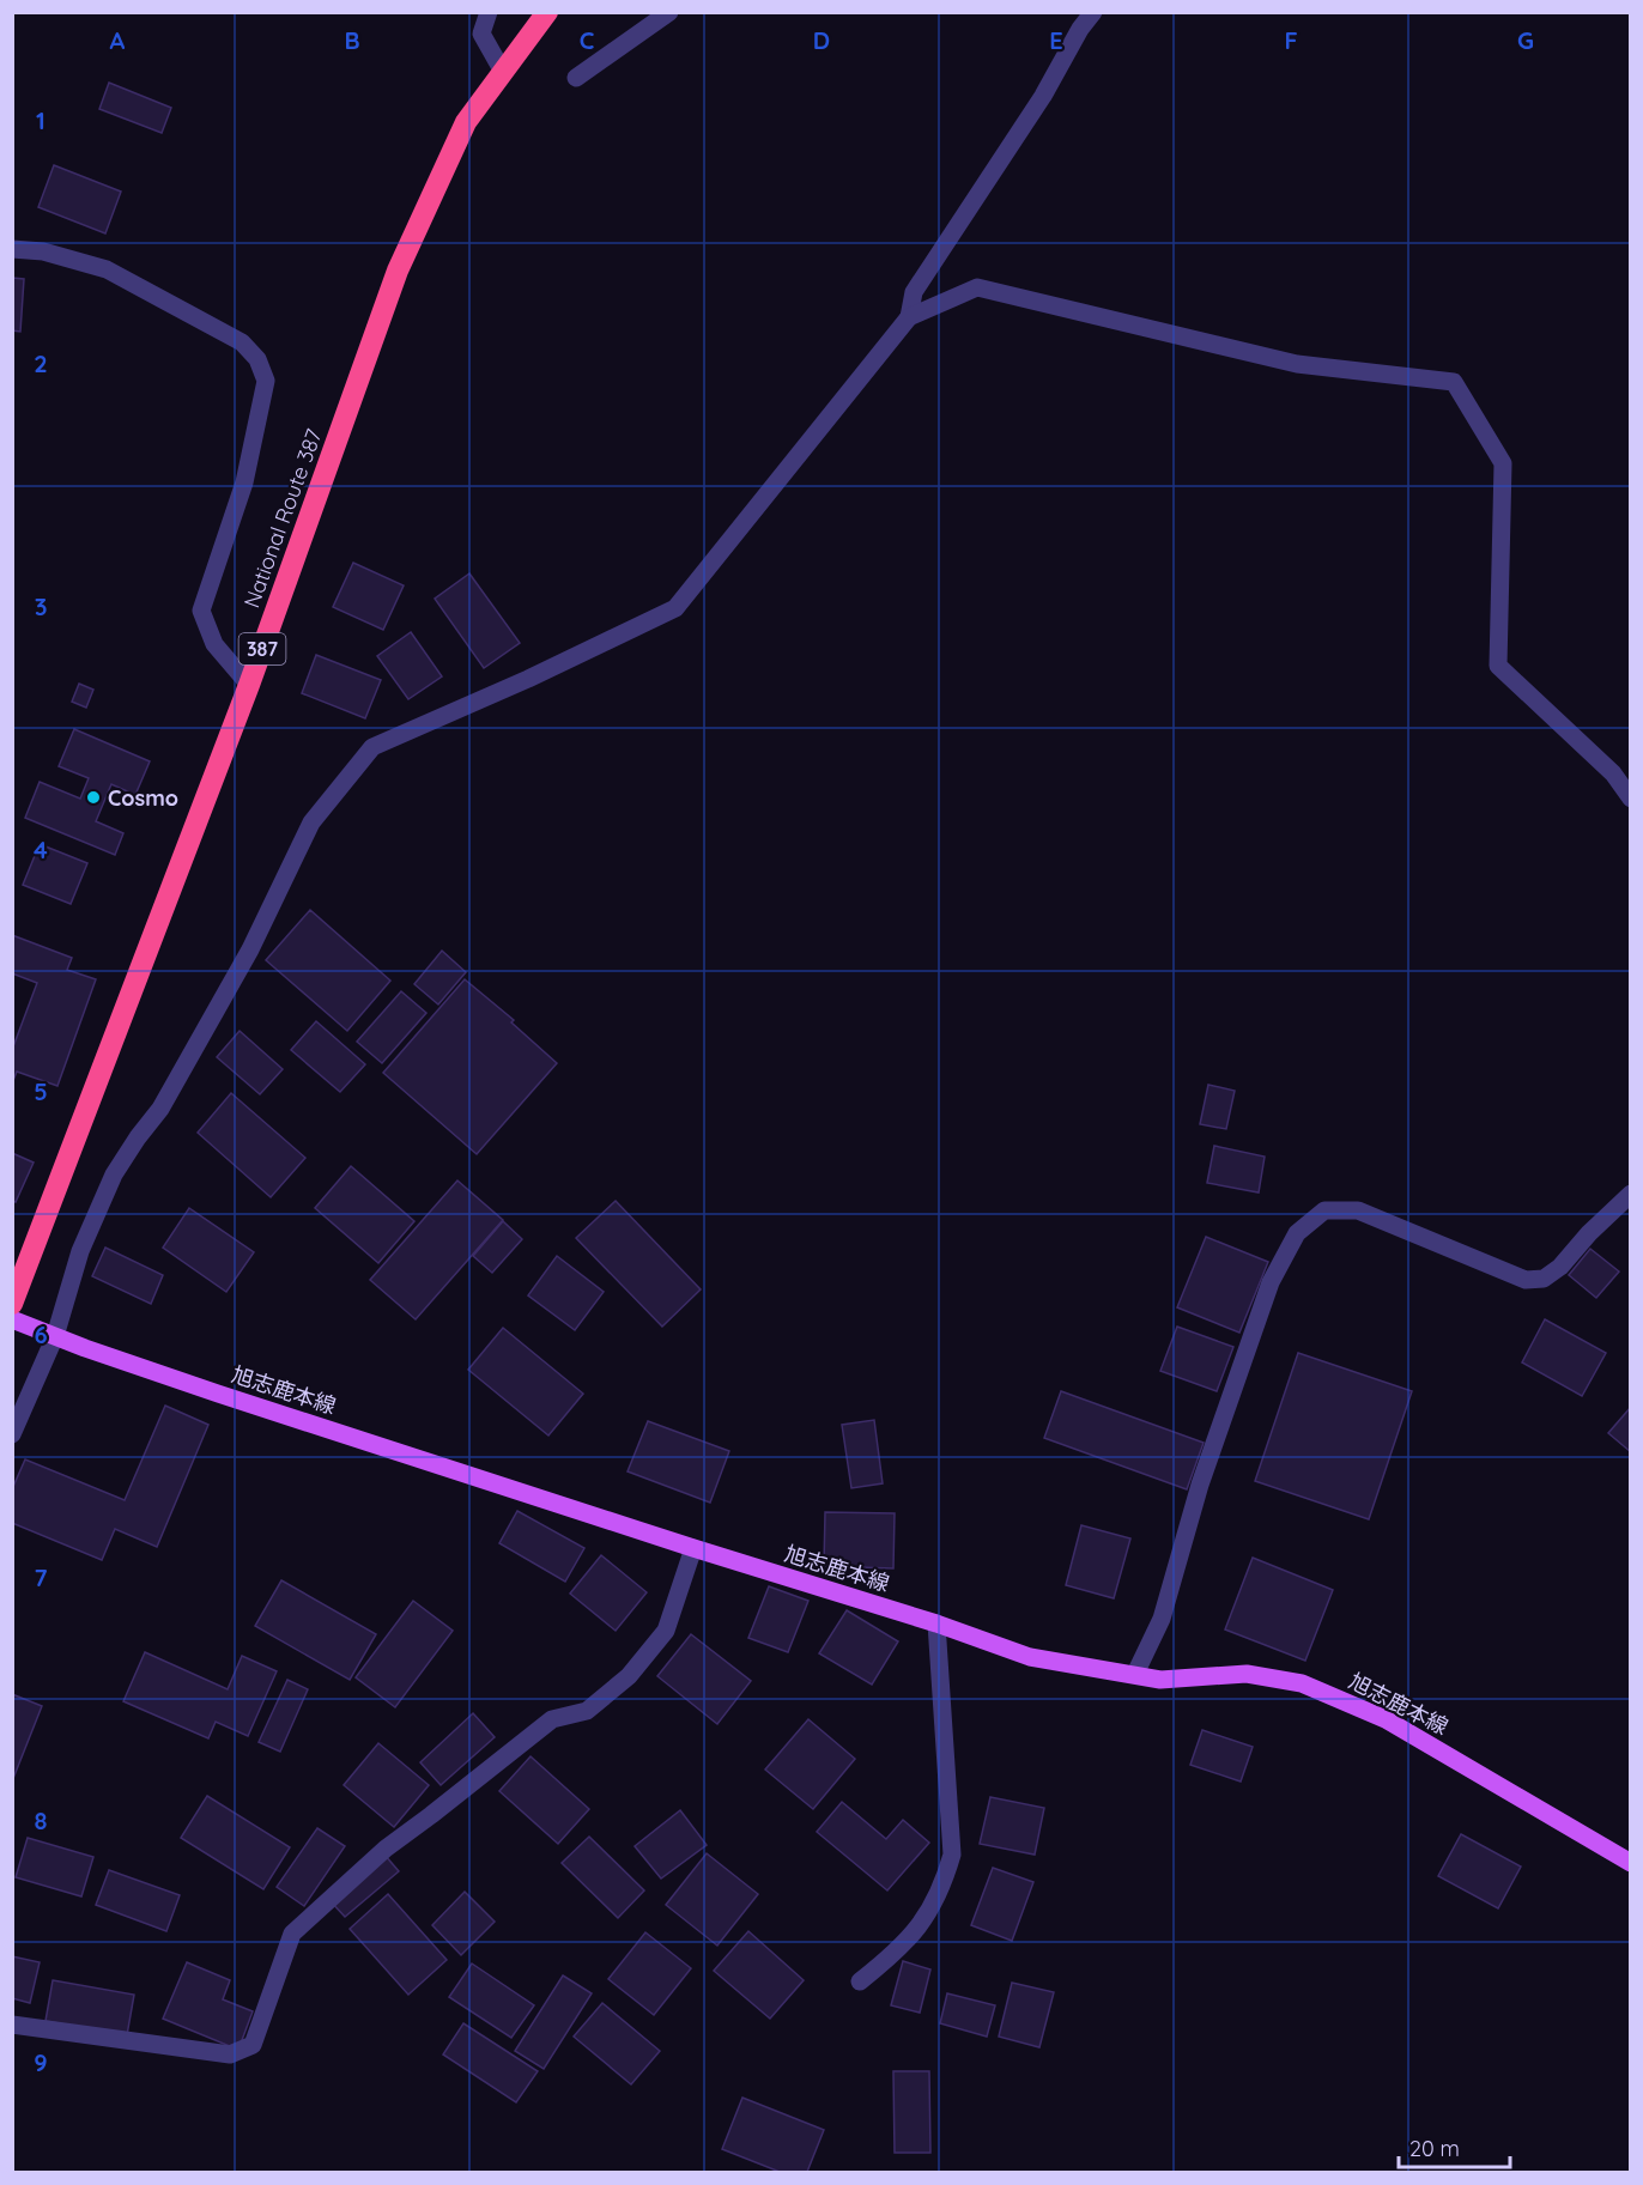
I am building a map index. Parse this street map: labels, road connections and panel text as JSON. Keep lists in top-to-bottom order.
{
  "streets": {
    "highway": ["National Route 387", "387"],
    "main road": ["旭志鹿本線"]
  },
  "places": ["Cosmo"],
  "scale_bar": "20 m",
  "grid": {
    "columns": [
      "A",
      "B",
      "C",
      "D",
      "E",
      "F",
      "G"
    ],
    "rows": [
      "1",
      "2",
      "3",
      "4",
      "5",
      "6",
      "7",
      "8",
      "9"
    ]
  }
}
